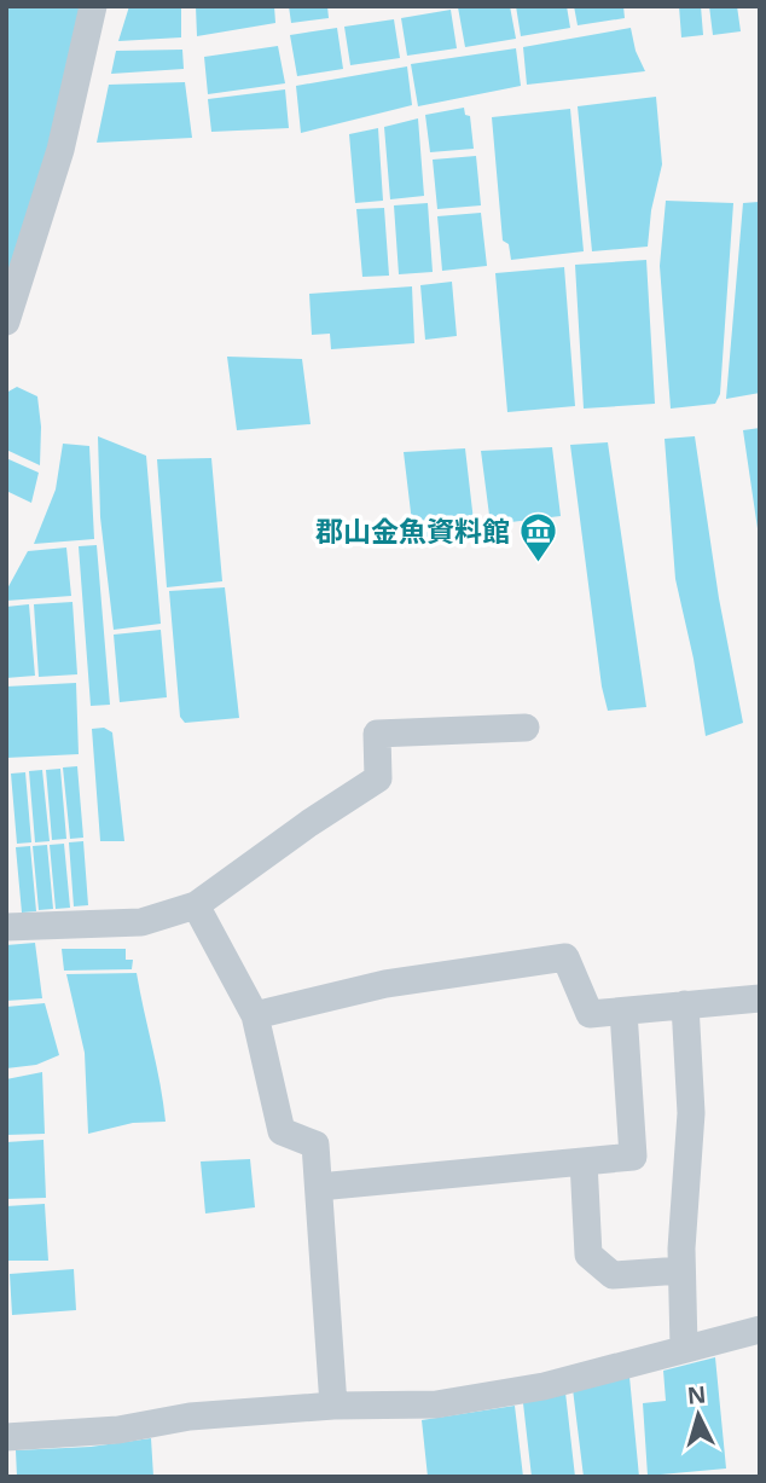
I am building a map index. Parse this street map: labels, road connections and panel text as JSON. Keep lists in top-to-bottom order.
{
  "places": {
    "museum": ["郡山金魚資料館"]
  },
  "north": "top"
}
